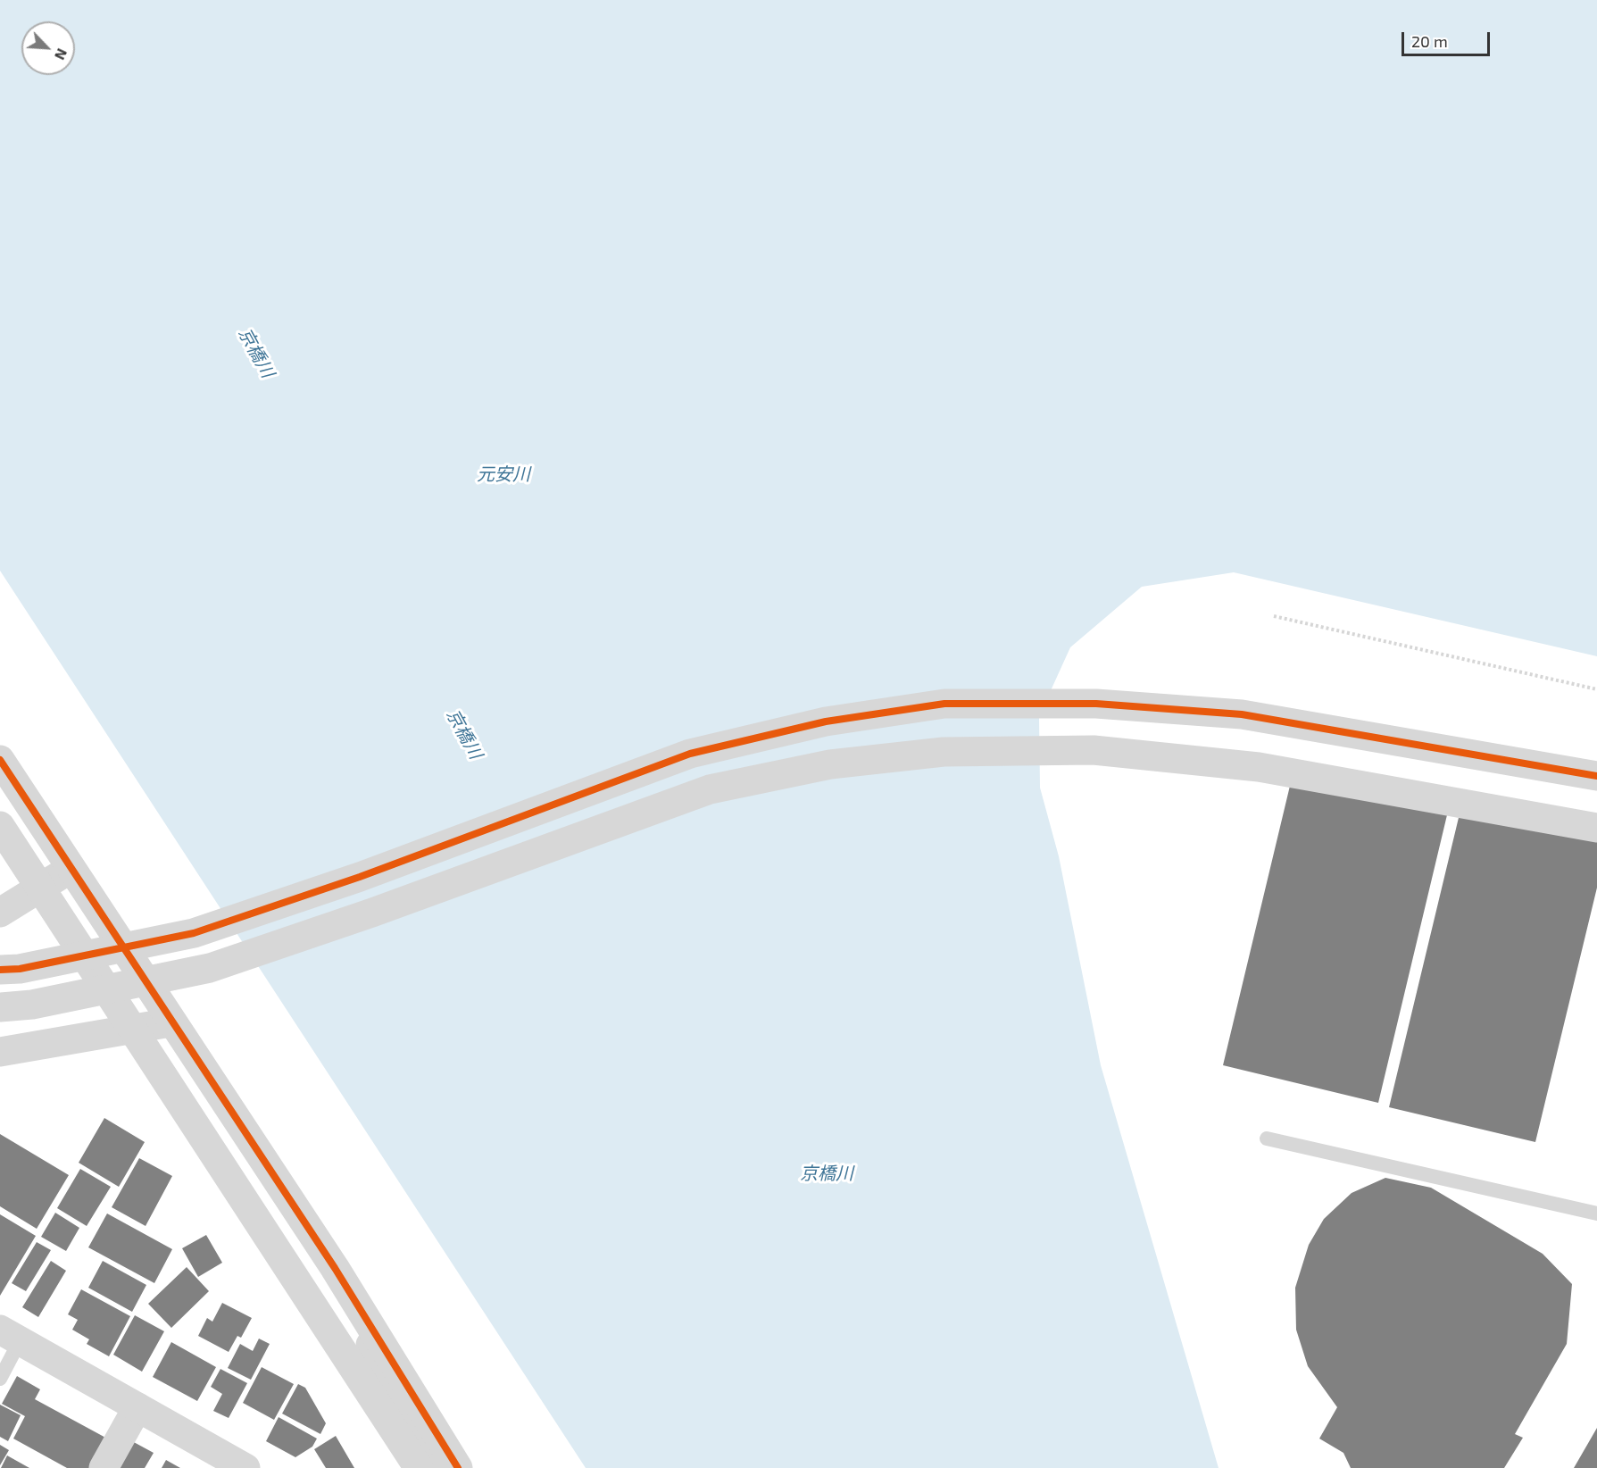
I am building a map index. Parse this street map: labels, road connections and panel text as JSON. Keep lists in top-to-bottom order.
{
  "water": ["京橋川", "元安川"],
  "scale_bar": "20 m",
  "north": "bottom right"
}
